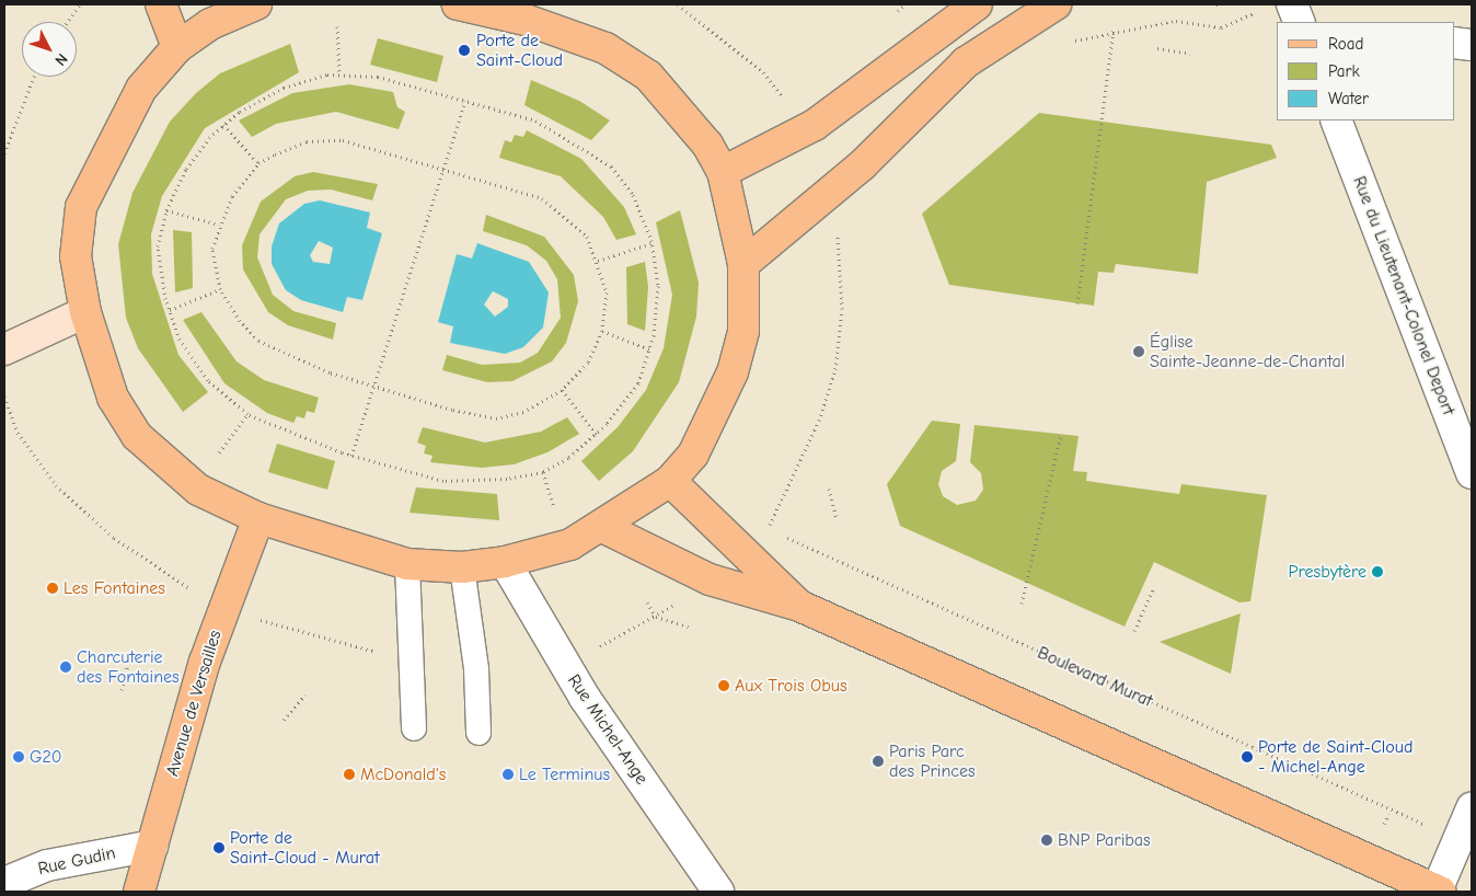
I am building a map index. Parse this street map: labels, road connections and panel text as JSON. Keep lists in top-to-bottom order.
{
  "streets": {
    "main road": ["Avenue de Versailles"],
    "street": ["Rue du Lieutenant-Colonel Deport", "Rue Michel-Ange", "Rue Gudin"],
    "path": ["Boulevard Murat"]
  },
  "crossings": [
    ["Avenue de Versailles", "Rue Gudin"]
  ],
  "places": [
    "Porte de Saint-Cloud",
    "Église Sainte-Jeanne-de-Chantal",
    "Presbytère",
    "Les Fontaines",
    "Charcuterie des Fontaines",
    "Aux Trois Obus",
    "G20",
    "Porte de Saint-Cloud - Michel-Ange",
    "Paris Parc des Princes",
    "McDonald's",
    "Le Terminus",
    "BNP Paribas",
    "Porte de Saint-Cloud - Murat"
  ],
  "legend": ["Road", "Park", "Water"],
  "north": "bottom right"
}
